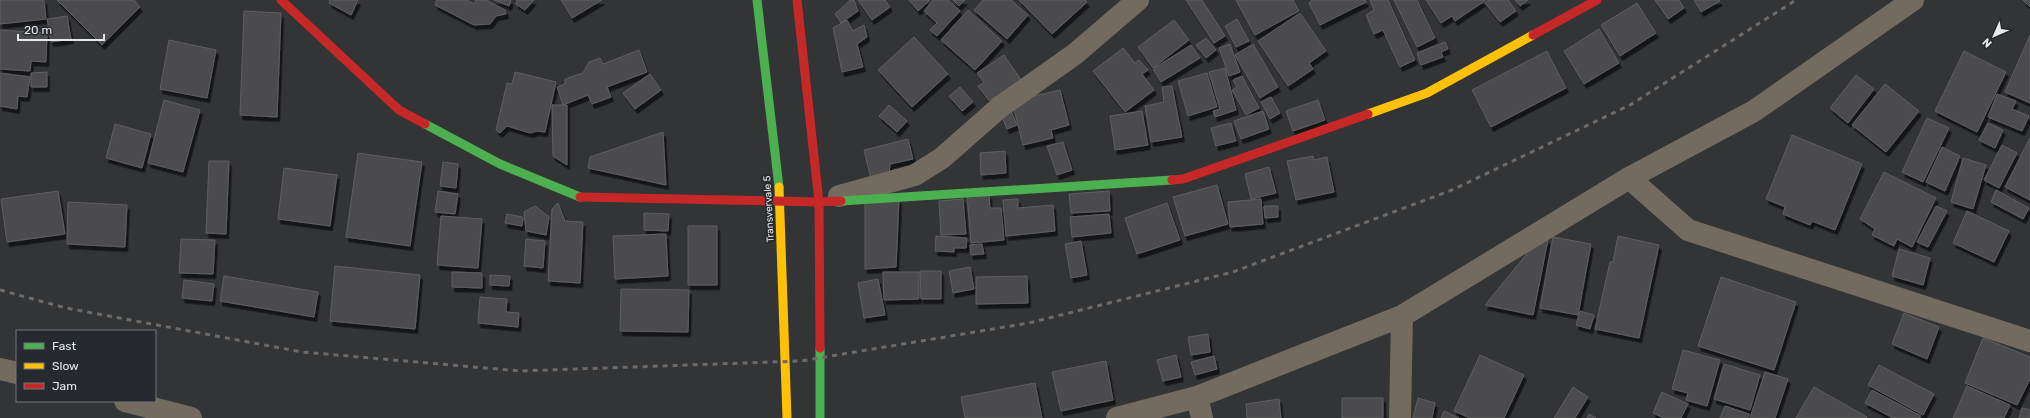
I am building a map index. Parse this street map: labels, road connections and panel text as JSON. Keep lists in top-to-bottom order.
{
  "streets": {
    "street": ["Transvervale 5"]
  },
  "legend": ["Fast", "Slow", "Jam"],
  "scale_bar": "20 m",
  "north": "bottom left"
}
